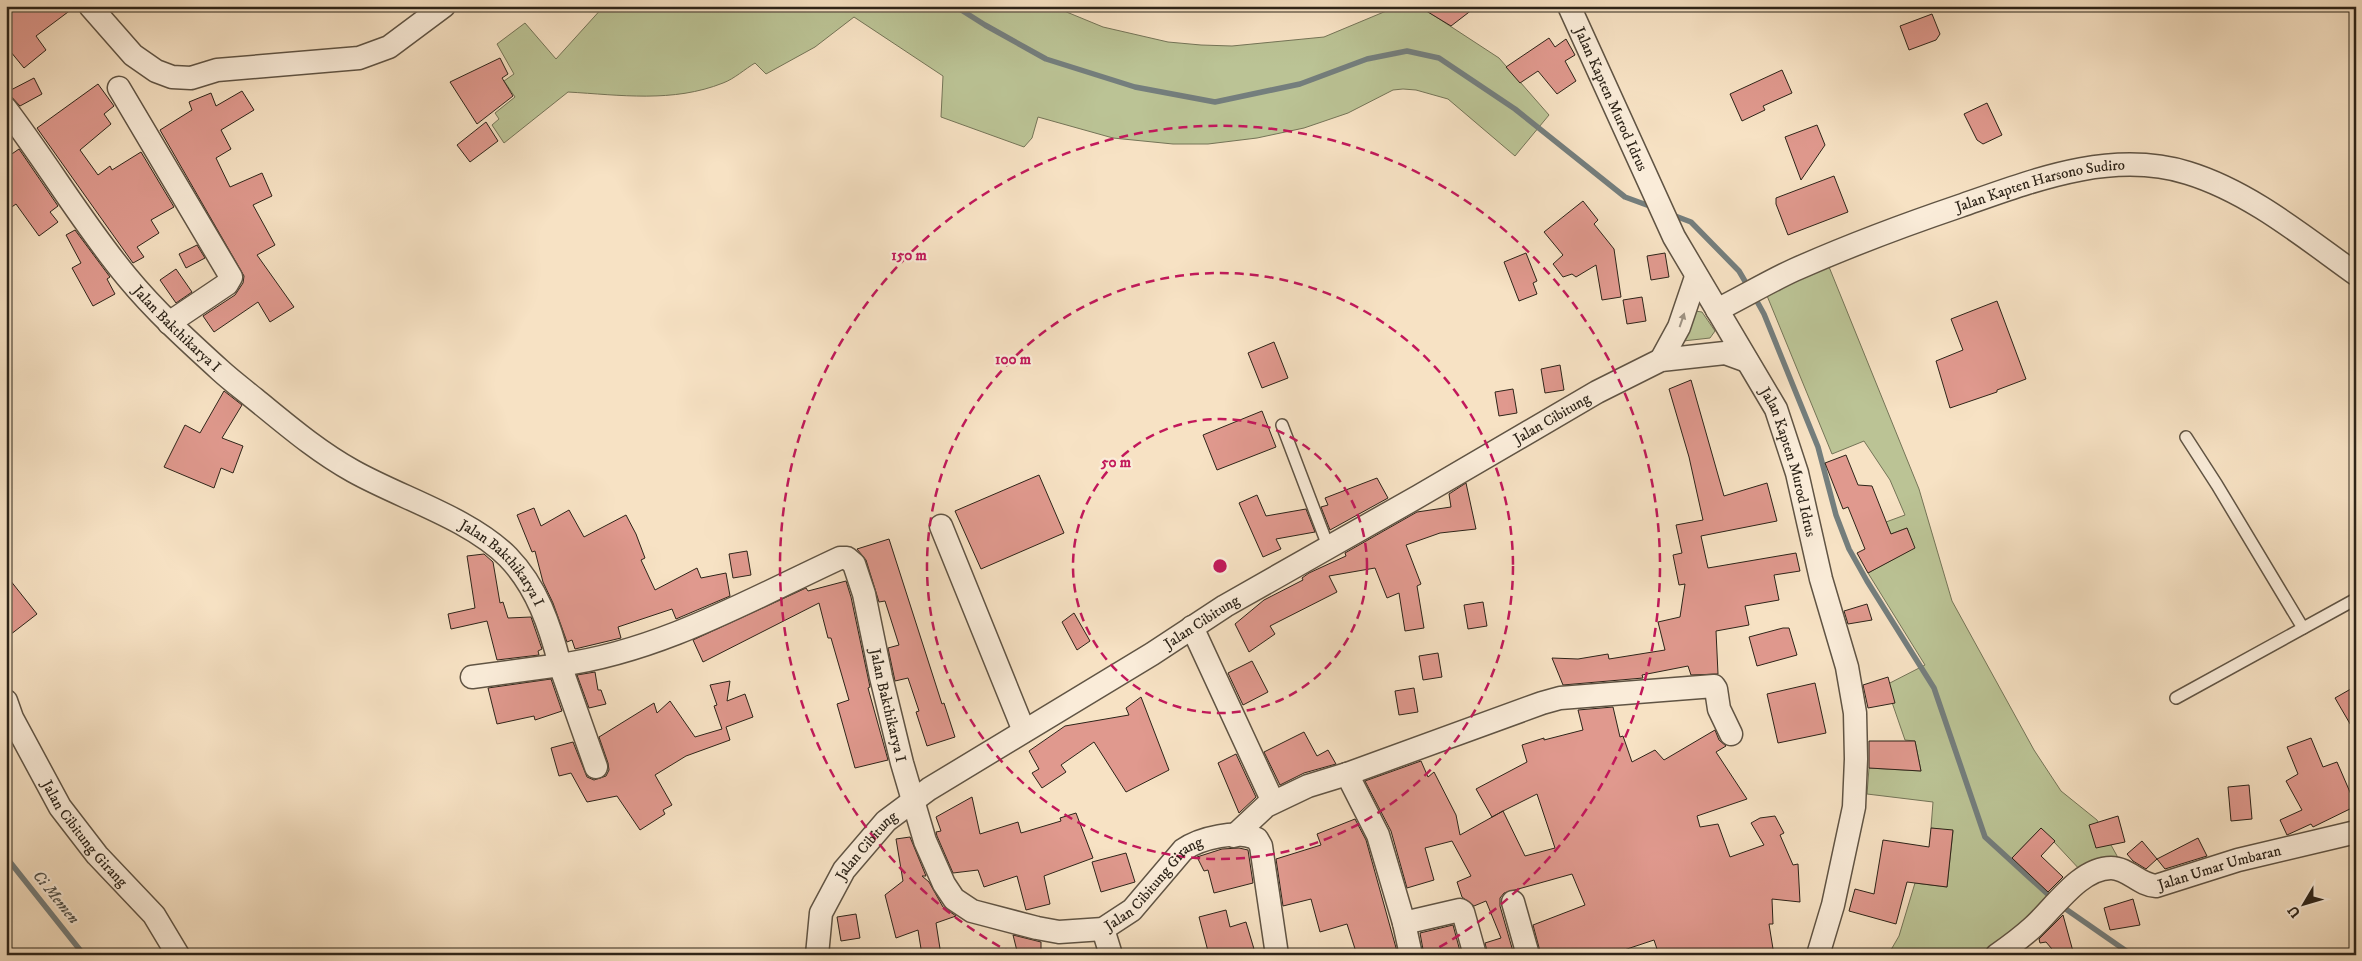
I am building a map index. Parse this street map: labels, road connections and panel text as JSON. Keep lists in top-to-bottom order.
{
  "streets": {
    "street": [
      "Jalan Kapten Murod Idrus",
      "Jalan Kapten Harsono Sudiro",
      "Jalan Bakthikarya I",
      "Jalan Cibitung",
      "Jalan Cibitung Girang",
      "Jalan Umar Umbaran"
    ]
  },
  "crossings": [
    ["Jalan Kapten Murod Idrus", "Jalan Kapten Harsono Sudiro"],
    ["Jalan Bakthikarya I", "Jalan Cibitung"],
    ["Jalan Bakthikarya I", "Jalan Cibitung Girang"],
    ["Jalan Cibitung", "Jalan Cibitung Girang"]
  ],
  "water": ["Ci Memen"],
  "north": "bottom left",
  "rings": ["150 m", "100 m", "50 m"]
}
